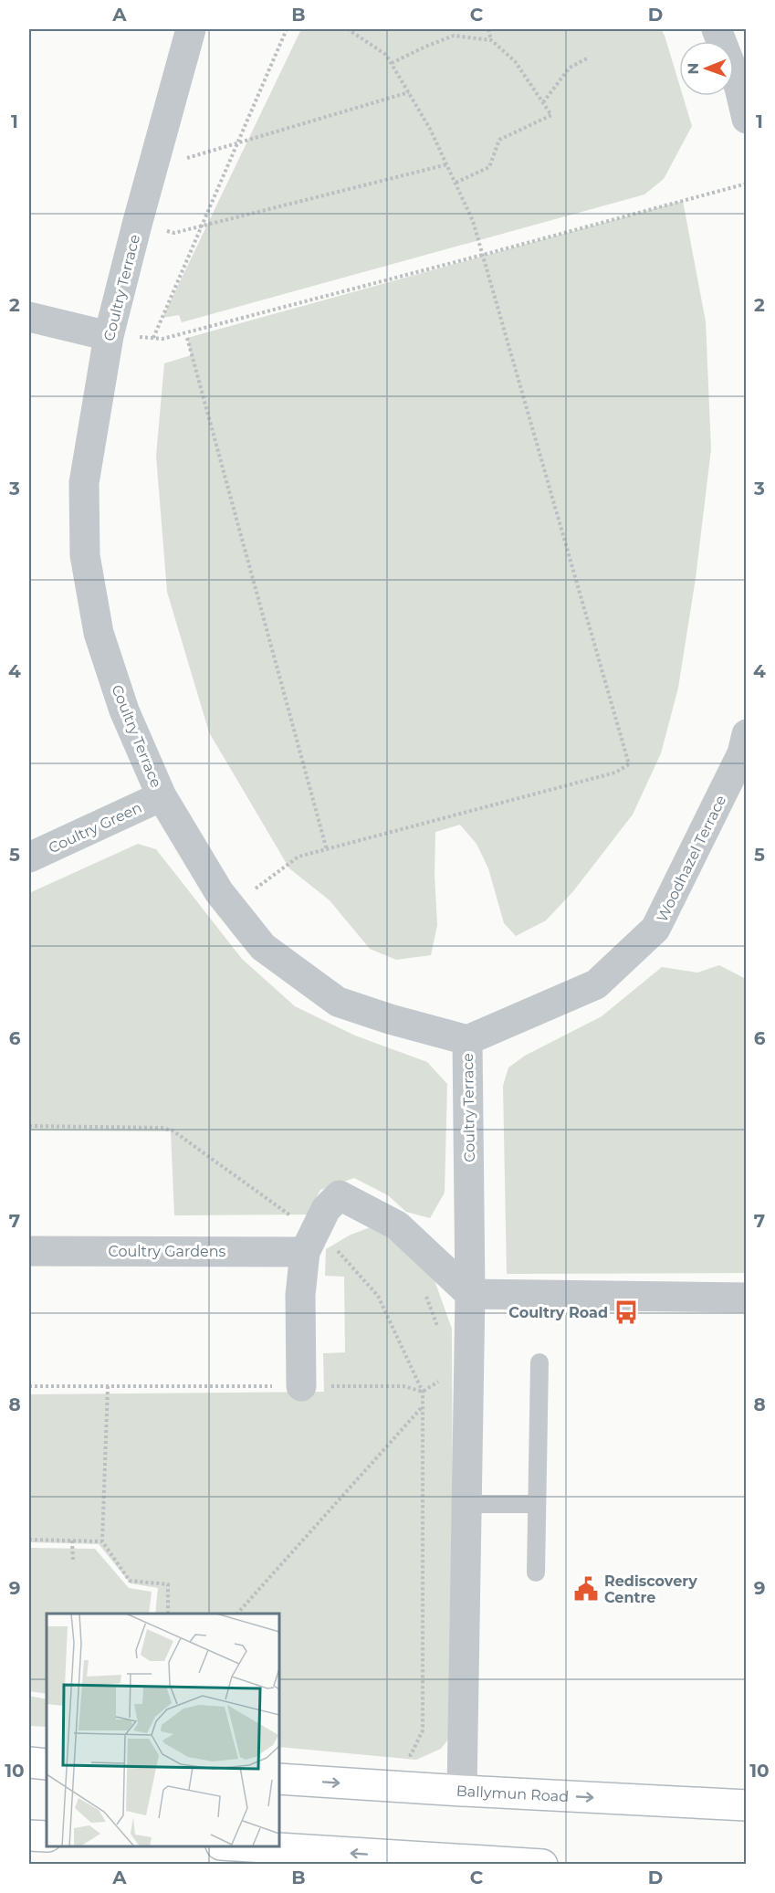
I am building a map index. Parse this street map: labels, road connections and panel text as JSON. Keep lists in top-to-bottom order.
{
  "streets": {
    "main road": ["Ballymun Road"],
    "street": [
      "Coultry Terrace",
      "Coultry Green",
      "Woodhazel Terrace",
      "Coultry Gardens"
    ]
  },
  "crossings": [
    ["Coultry Terrace", "Coultry Green"],
    ["Coultry Terrace", "Woodhazel Terrace"],
    ["Coultry Terrace", "Ballymun Road"]
  ],
  "places": {
    "bus stop": ["Coultry Road"],
    "public building": ["Rediscovery Centre"]
  },
  "north": "left",
  "grid": {
    "columns": [
      "A",
      "B",
      "C",
      "D"
    ],
    "rows": [
      "1",
      "2",
      "3",
      "4",
      "5",
      "6",
      "7",
      "8",
      "9",
      "10"
    ]
  }
}
